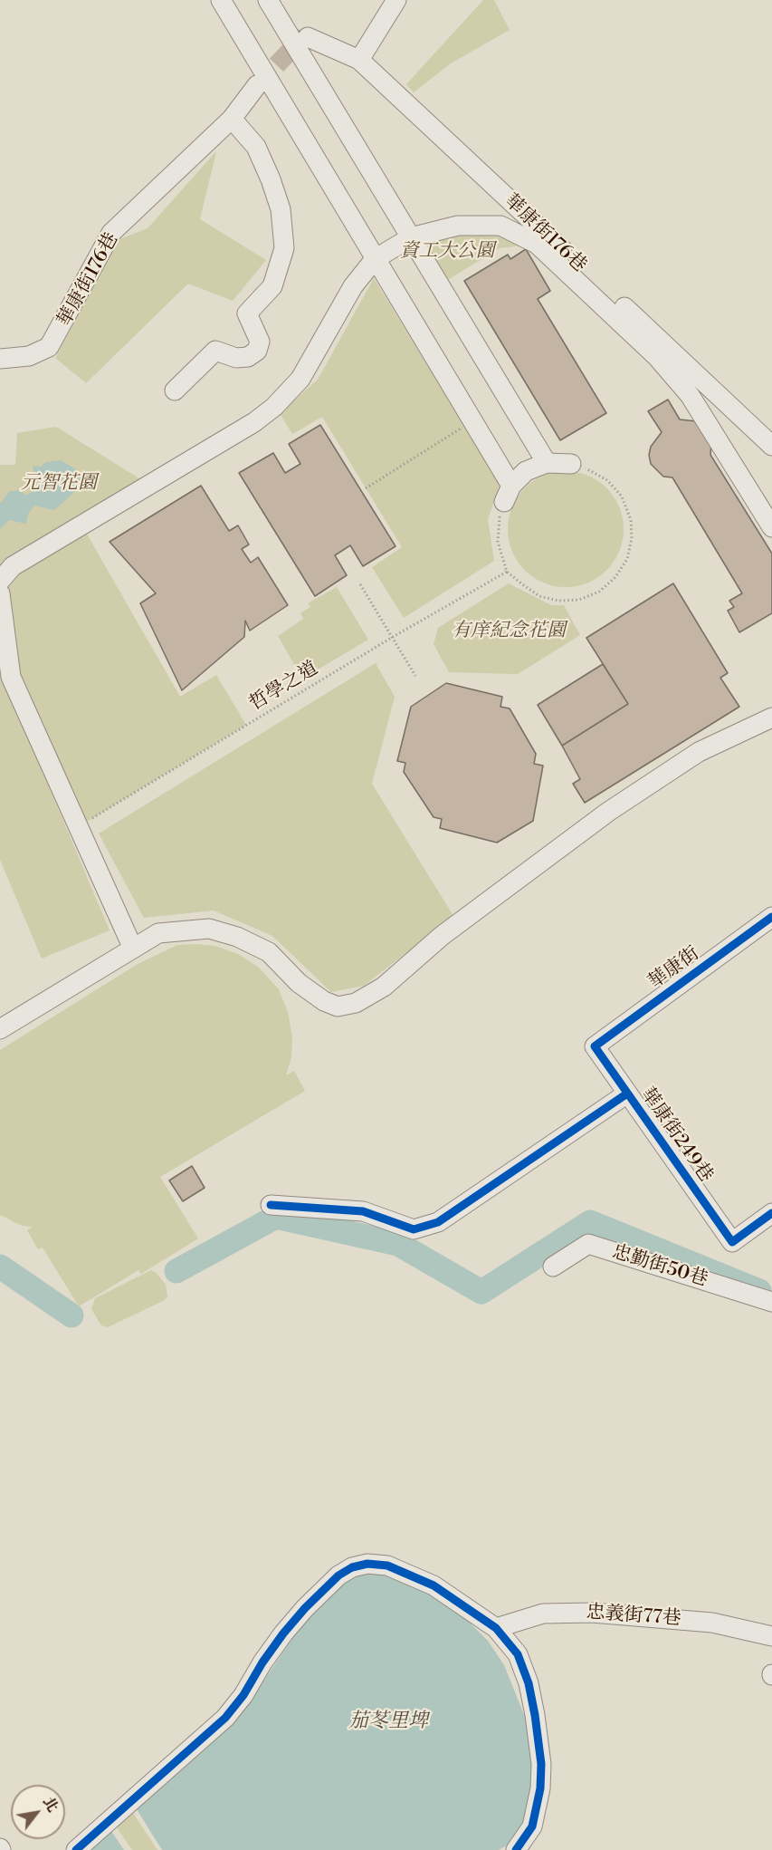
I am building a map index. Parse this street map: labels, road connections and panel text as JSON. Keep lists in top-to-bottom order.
{
  "streets": {
    "street": [
      "華康街176巷",
      "華康街",
      "華康街249巷",
      "忠勤街50巷",
      "忠義街77巷"
    ],
    "path": ["哲學之道"]
  },
  "crossings": [
    ["華康街", "華康街249巷"]
  ],
  "water": ["茄苳里埤"],
  "parks": ["資工大公園", "元智花園", "有庠紀念花園"],
  "north": "top right"
}
